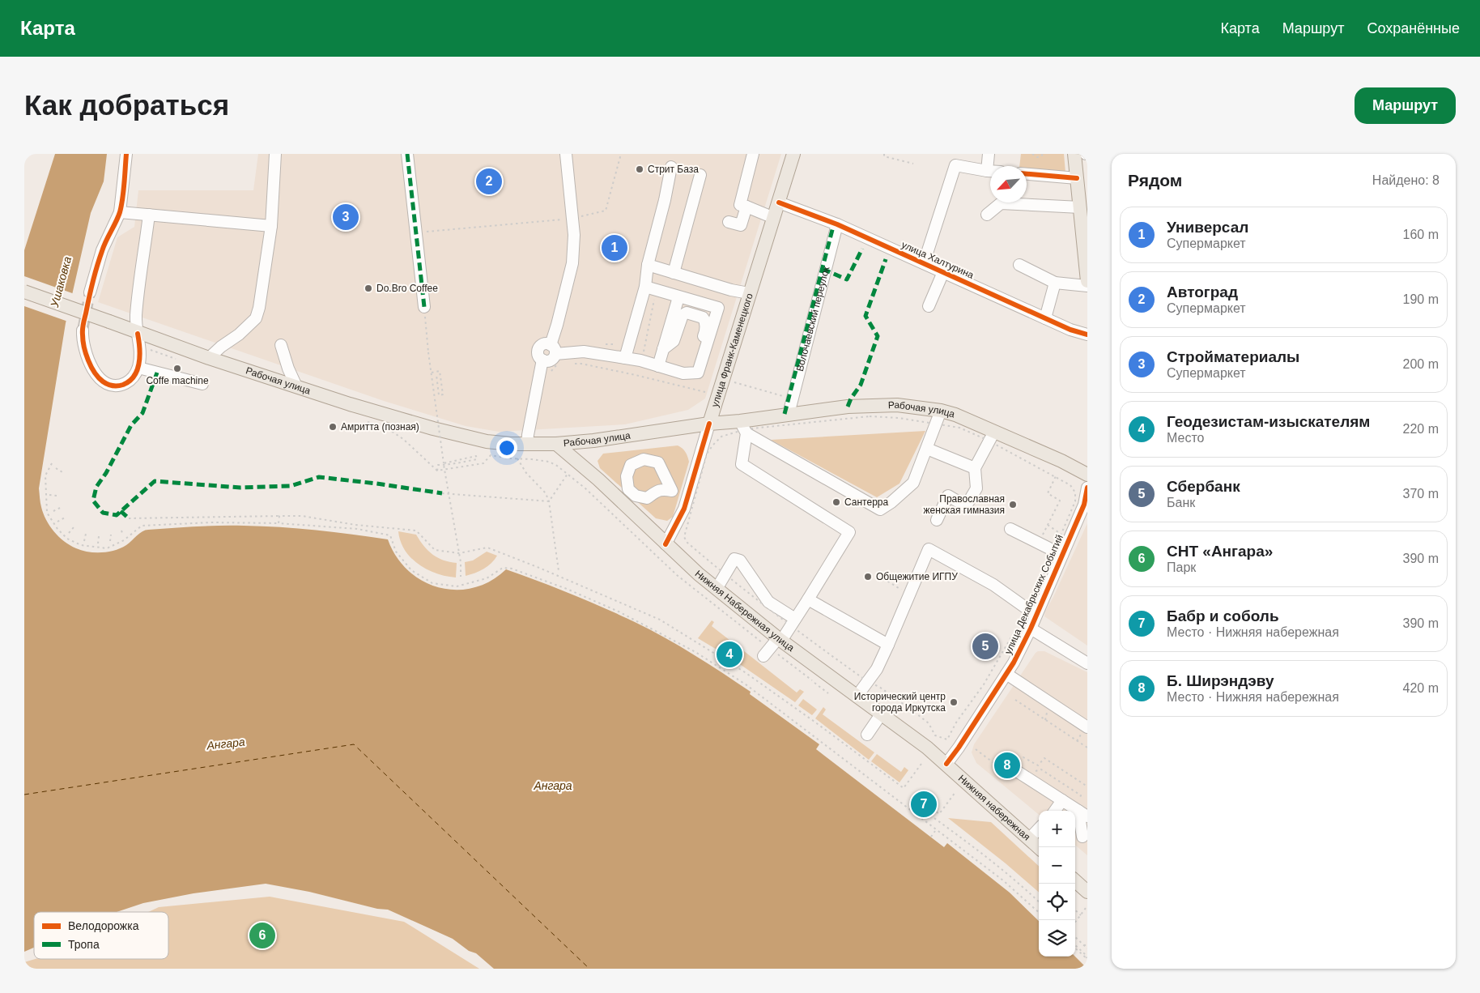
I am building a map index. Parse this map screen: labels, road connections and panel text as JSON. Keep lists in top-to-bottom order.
{
  "streets": {
    "main road": [
      "улица Франк-Каменецкого",
      "Рабочая улица",
      "Нижняя Набережная улица",
      "Нижняя набережная"
    ],
    "street": ["улица Халтурина", "Волочаевский переулок", "улица Декабрьских Событий"]
  },
  "crossings": [
    ["улица Халтурина", "Волочаевский переулок"],
    ["улица Халтурина", "улица Франк-Каменецкого"],
    ["Волочаевский переулок", "Рабочая улица"],
    ["улица Франк-Каменецкого", "Рабочая улица"],
    ["улица Франк-Каменецкого", "Нижняя Набережная улица"],
    ["Рабочая улица", "Нижняя Набережная улица"],
    ["улица Декабрьских Событий", "Нижняя Набережная улица"],
    ["улица Декабрьских Событий", "Нижняя набережная"],
    ["Нижняя Набережная улица", "Нижняя набережная"]
  ],
  "water": ["Ушаковка", "Ангара"],
  "places": [
    "Стрит База",
    "Do.Bro Coffee",
    "Coffe machine",
    "Амритта (позная)",
    "Сантерра",
    "Православная женская гимназия",
    "Общежитие ИГПУ",
    "Исторический центр города Иркутска"
  ],
  "legend": ["Велодорожка", "Тропа"],
  "north": "bottom left",
  "page": {
    "header": "Карта",
    "nav": ["Карта", "Маршрут", "Сохранённые"],
    "buttons": "Маршрут",
    "title": "Как добраться",
    "heading": ["Рядом", "Найдено: 8"],
    "pins": [
      "2",
      "3",
      "1",
      "5",
      "4",
      "8",
      "7",
      "6"
    ],
    "list": [
      {
        "mark": "1",
        "name": "Универсал",
        "note": "Супермаркет",
        "value": "160 m"
      },
      {
        "mark": "2",
        "name": "Автоград",
        "note": "Супермаркет",
        "value": "190 m"
      },
      {
        "mark": "3",
        "name": "Стройматериалы",
        "note": "Супермаркет",
        "value": "200 m"
      },
      {
        "mark": "4",
        "name": "Геодезистам-изыскателям",
        "note": "Место",
        "value": "220 m"
      },
      {
        "mark": "5",
        "name": "Сбербанк",
        "note": "Банк",
        "value": "370 m"
      },
      {
        "mark": "6",
        "name": "СНТ «Ангара»",
        "note": "Парк",
        "value": "390 m"
      },
      {
        "mark": "7",
        "name": "Бабр и соболь",
        "note": "Место · Нижняя набережная",
        "value": "390 m"
      },
      {
        "mark": "8",
        "name": "Б. Ширэндэву",
        "note": "Место · Нижняя набережная",
        "value": "420 m"
      }
    ],
    "map_buttons": ["+", "−"]
  }
}
